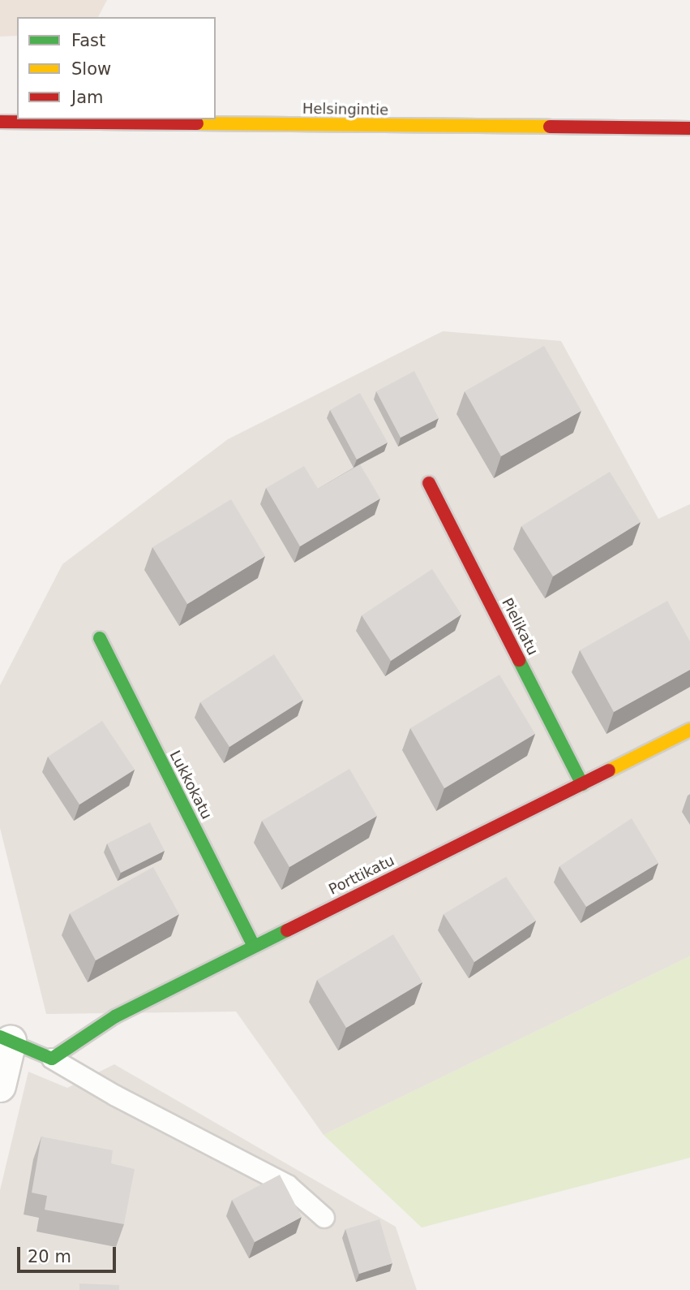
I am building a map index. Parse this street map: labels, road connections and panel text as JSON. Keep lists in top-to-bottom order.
{
  "streets": {
    "street": [
      "Helsingintie",
      "Pielikatu",
      "Lukkokatu",
      "Porttikatu"
    ]
  },
  "crossings": [
    ["Pielikatu", "Porttikatu"],
    ["Lukkokatu", "Porttikatu"]
  ],
  "legend": ["Fast", "Slow", "Jam"],
  "scale_bar": "20 m"
}
